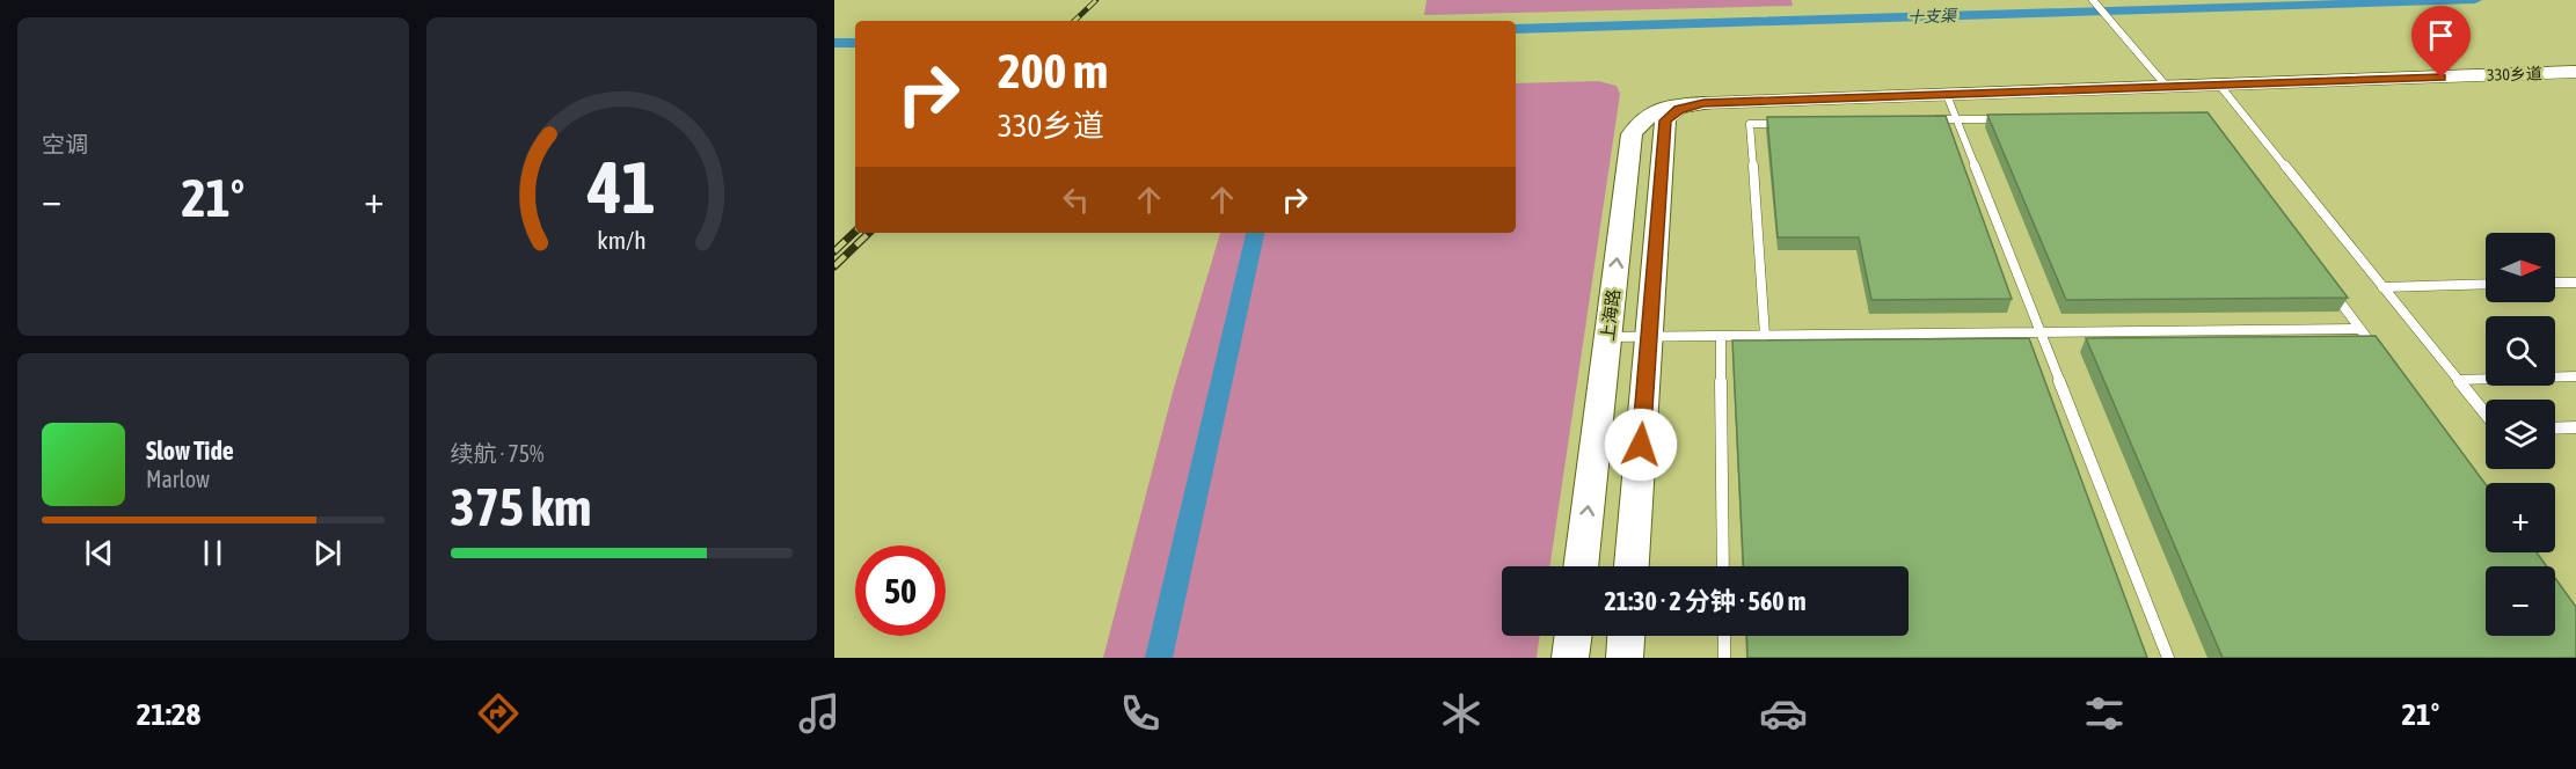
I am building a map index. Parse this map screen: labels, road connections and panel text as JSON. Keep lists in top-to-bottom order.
{
  "streets": {
    "main road": ["上海路"],
    "street": ["330乡道"]
  },
  "crossings": [
    ["330乡道", "上海路"]
  ],
  "water": ["十支渠"],
  "north": "right",
  "page": {
    "tile": [
      "空调",
      ["续航 · 75%", "375 km"]
    ],
    "turn": ["200 m", "330乡道"],
    "heat": ["−", "21°", "+"],
    "map_buttons": ["+", "−"],
    "song": ["Slow Tide", "Marlow"],
    "limit": "50",
    "trip": "21:30 · 2 分钟 · 560 m",
    "tabs": ["21:28", "21°"],
    "gauge": ["41", "km/h"]
  }
}
